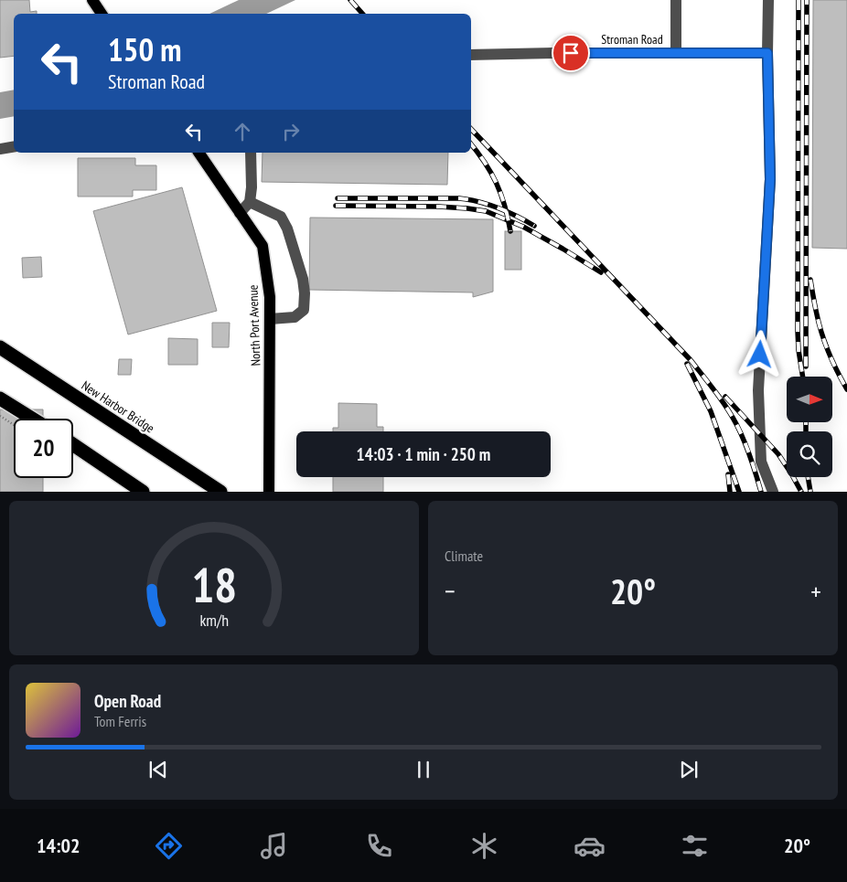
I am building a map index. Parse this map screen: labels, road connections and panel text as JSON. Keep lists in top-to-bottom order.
{
  "streets": {
    "highway": ["New Harbor Bridge"],
    "main road": ["North Port Avenue"],
    "street": ["Stroman Road"]
  },
  "north": "right",
  "page": {
    "turn": ["150 m", "Stroman Road"],
    "limit": "20",
    "trip": "14:03 · 1 min · 250 m",
    "tile": "Climate",
    "heat": ["−", "20°", "+"],
    "song": ["Open Road", "Tom Ferris"],
    "tabs": ["14:02", "20°"],
    "gauge": ["18", "km/h"]
  }
}
